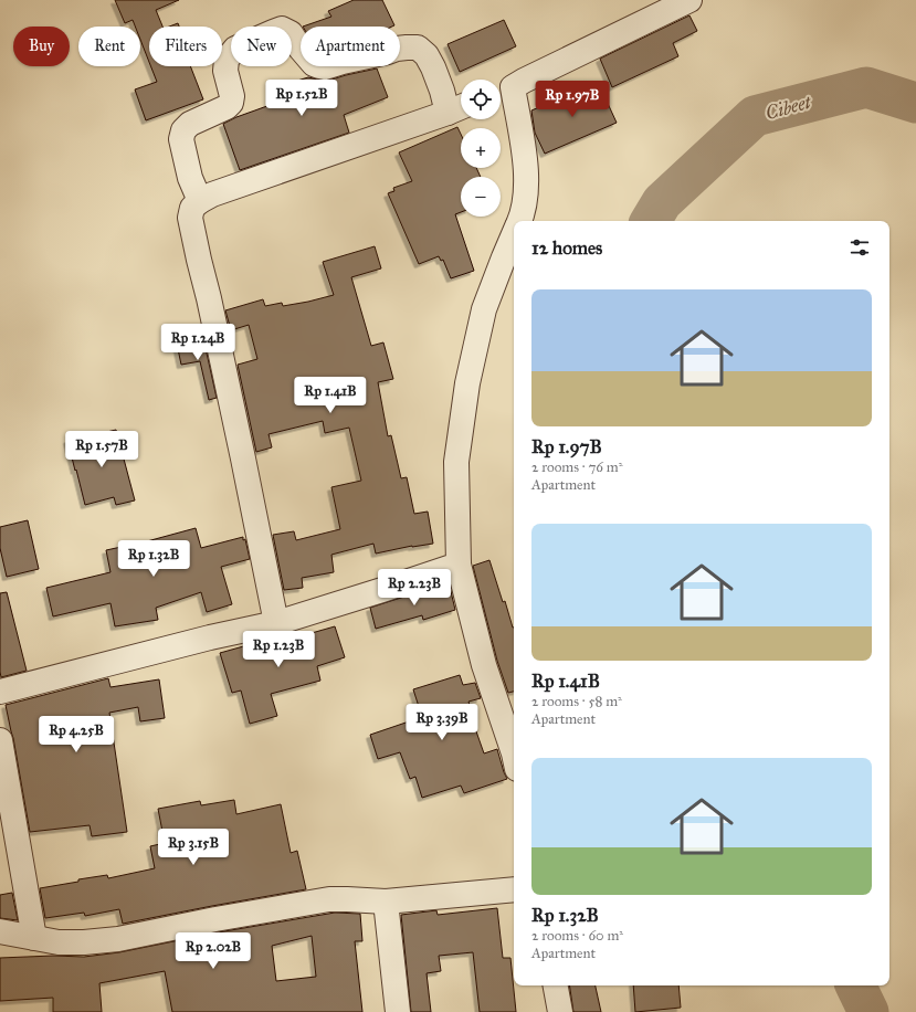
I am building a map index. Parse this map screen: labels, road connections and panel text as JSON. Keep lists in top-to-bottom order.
{
  "water": ["Cibeet"],
  "page": {
    "chip": [
      "Buy",
      "Rent",
      "Filters",
      "New",
      "Apartment"
    ],
    "map_buttons": ["+", "−"],
    "price": [
      "Rp 1.52B",
      "Rp 1.97B",
      "Rp 1.24B",
      "Rp 1.41B",
      "Rp 1.57B",
      "Rp 1.32B",
      "Rp 2.23B",
      "Rp 1.23B",
      "Rp 3.39B",
      "Rp 4.25B",
      "Rp 3.15B",
      "Rp 2.02B"
    ],
    "heading": "12 homes",
    "list": [
      {
        "name": "Rp 1.97B",
        "note": "2 rooms · 76 m² · Apartment"
      },
      {
        "name": "Rp 1.41B",
        "note": "2 rooms · 58 m² · Apartment"
      },
      {
        "name": "Rp 1.32B",
        "note": "2 rooms · 60 m² · Apartment"
      }
    ]
  }
}
